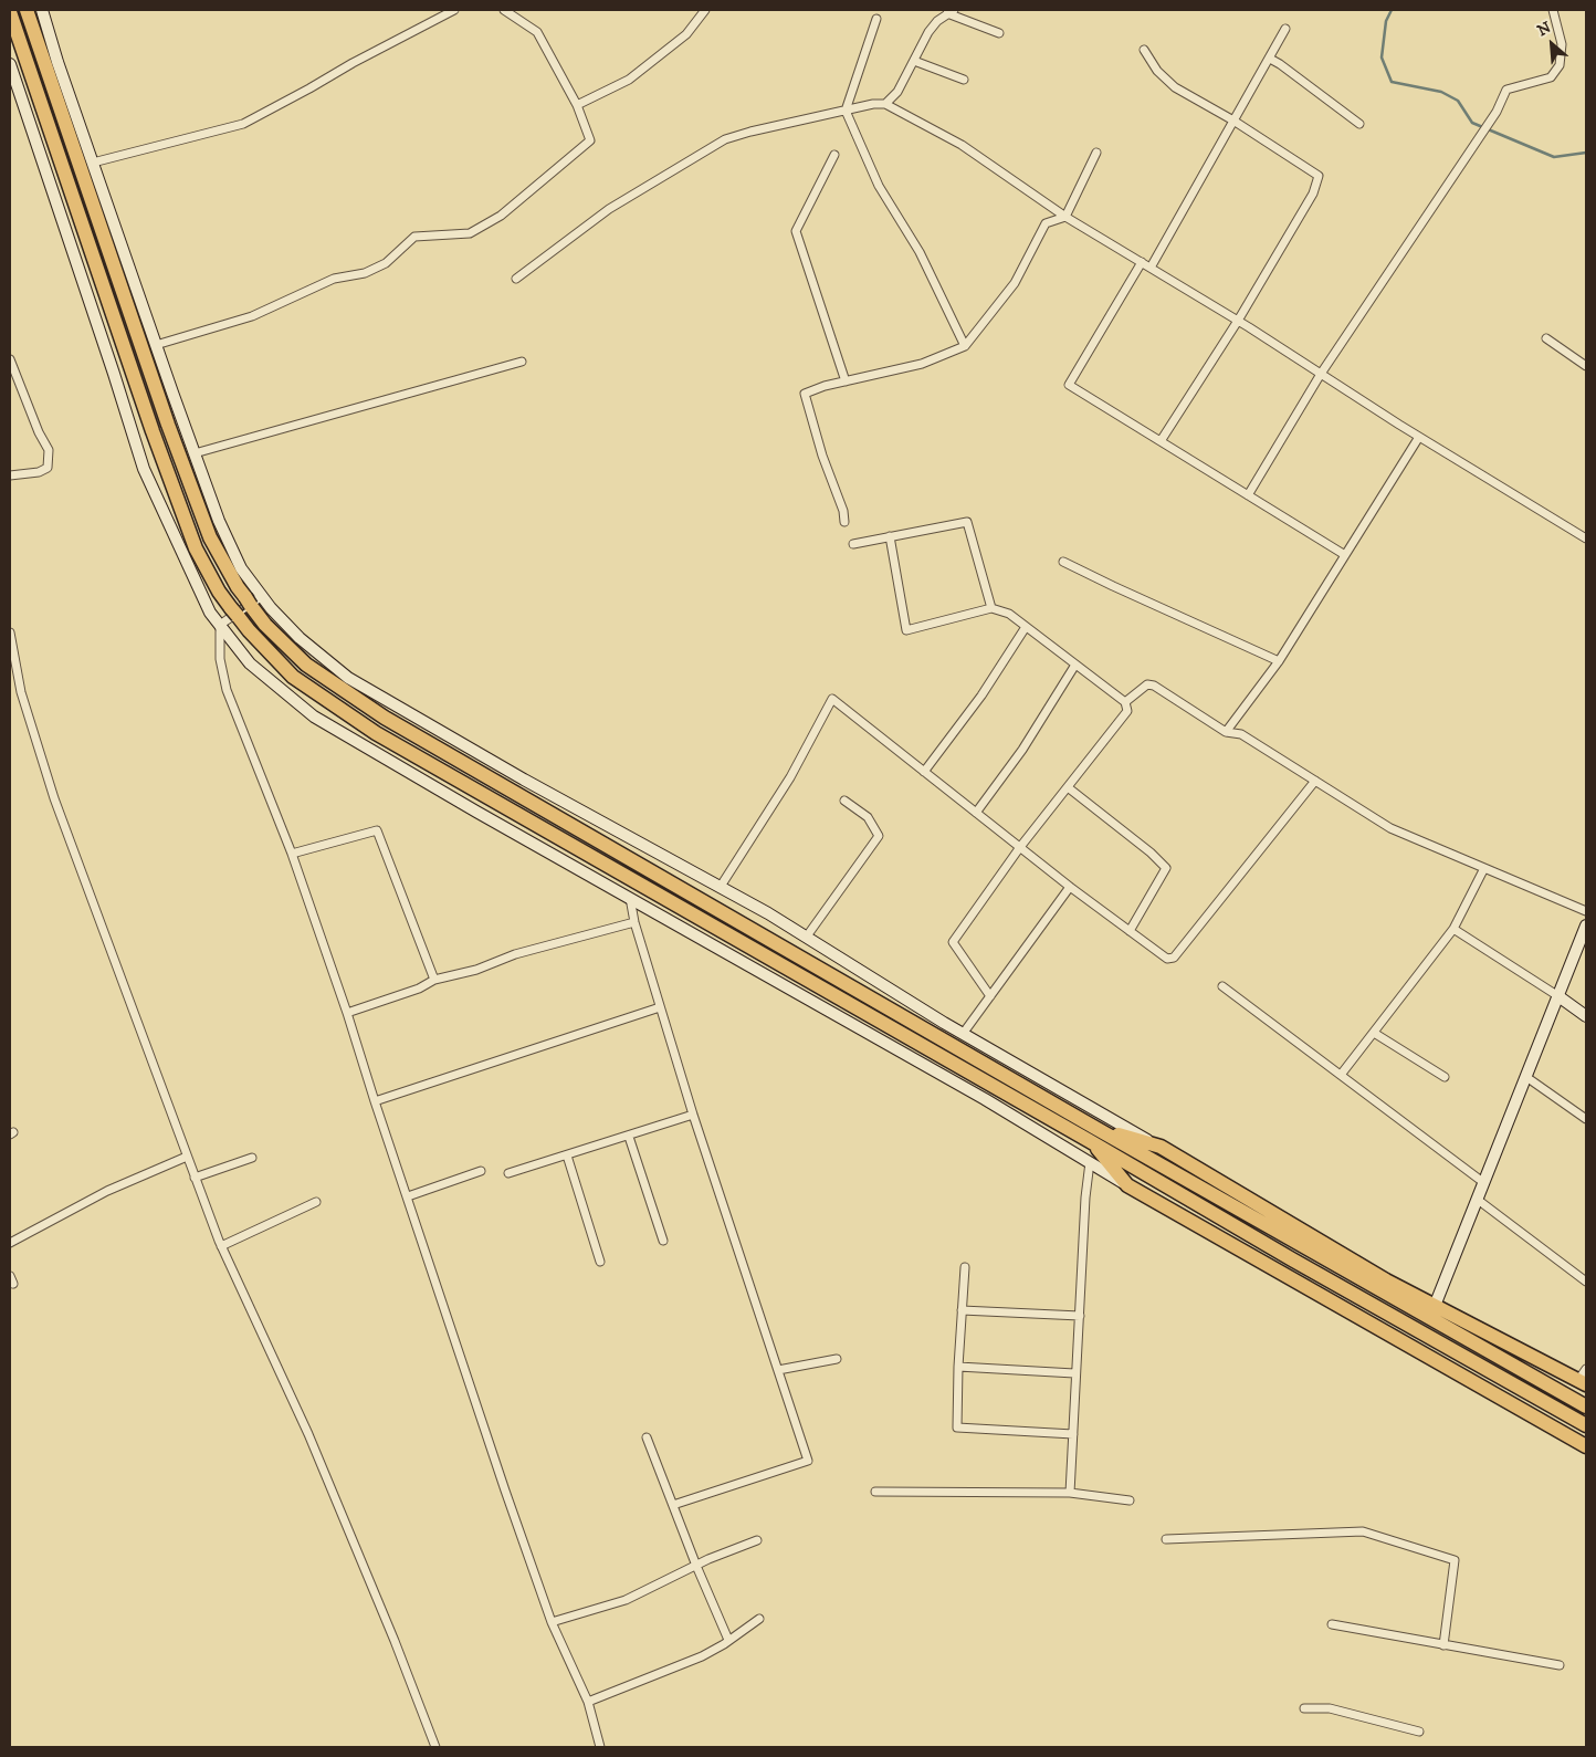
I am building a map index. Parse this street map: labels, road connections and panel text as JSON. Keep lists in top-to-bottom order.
{
  "north": "top left"
}
